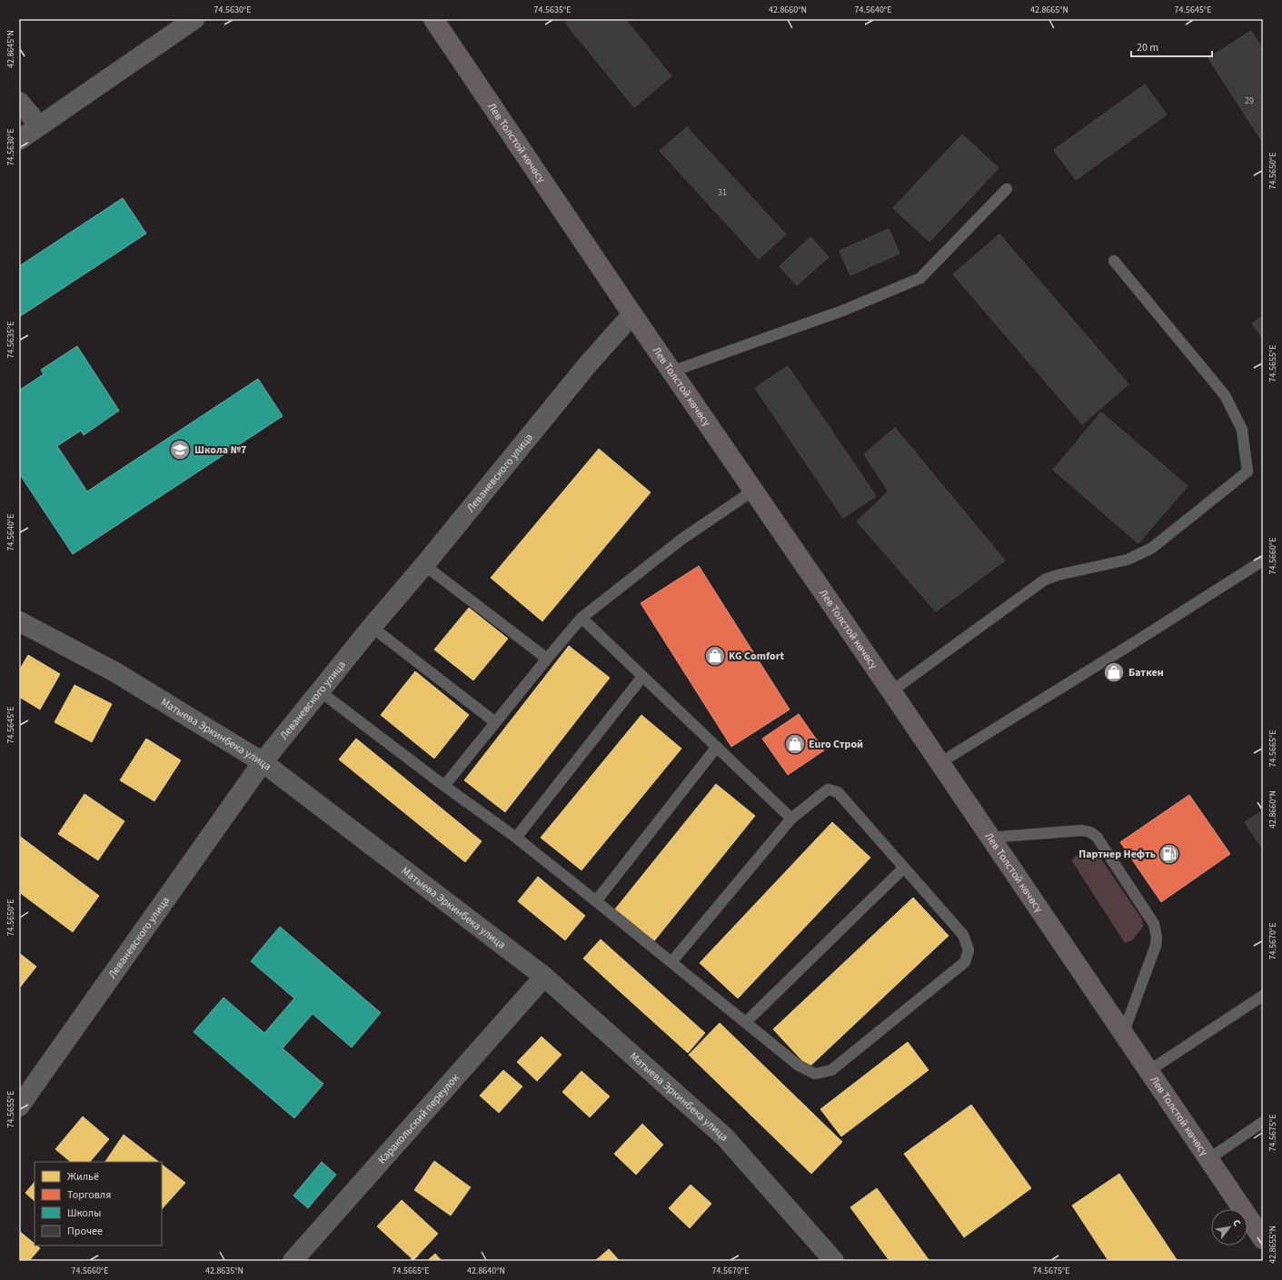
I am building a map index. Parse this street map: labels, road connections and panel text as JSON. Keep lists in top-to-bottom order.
{
  "streets": {
    "main road": ["Лев Толстой көчөсү"],
    "street": ["Леваневского улица", "Матыева Эркинбека улица", "Каракольский переулок"]
  },
  "crossings": [
    ["Лев Толстой көчөсү", "Леваневского улица"],
    ["Леваневского улица", "Матыева Эркинбека улица"],
    ["Матыева Эркинбека улица", "Каракольский переулок"]
  ],
  "places": {
    "school or university": ["Школа №7"],
    "shop": ["KG Comfort", "Баткен", "Euro Строй"],
    "fuel station": ["Партнер Нефть"]
  },
  "house_numbers": ["29", "31"],
  "legend": [
    "Жильё",
    "Торговля",
    "Школы",
    "Прочее"
  ],
  "scale_bar": "20 m",
  "north": "top right",
  "coordinates": [
    "74.5630°E",
    "74.5635°E",
    "42.8660°N",
    "74.5640°E",
    "42.8665°N",
    "74.5645°E",
    "42.8645°N",
    "74.5650°E",
    "74.5655°E",
    "74.5660°E",
    "74.5665°E",
    "74.5670°E",
    "74.5675°E",
    "42.8655°N",
    "42.8635°N",
    "42.8640°N"
  ]
}
